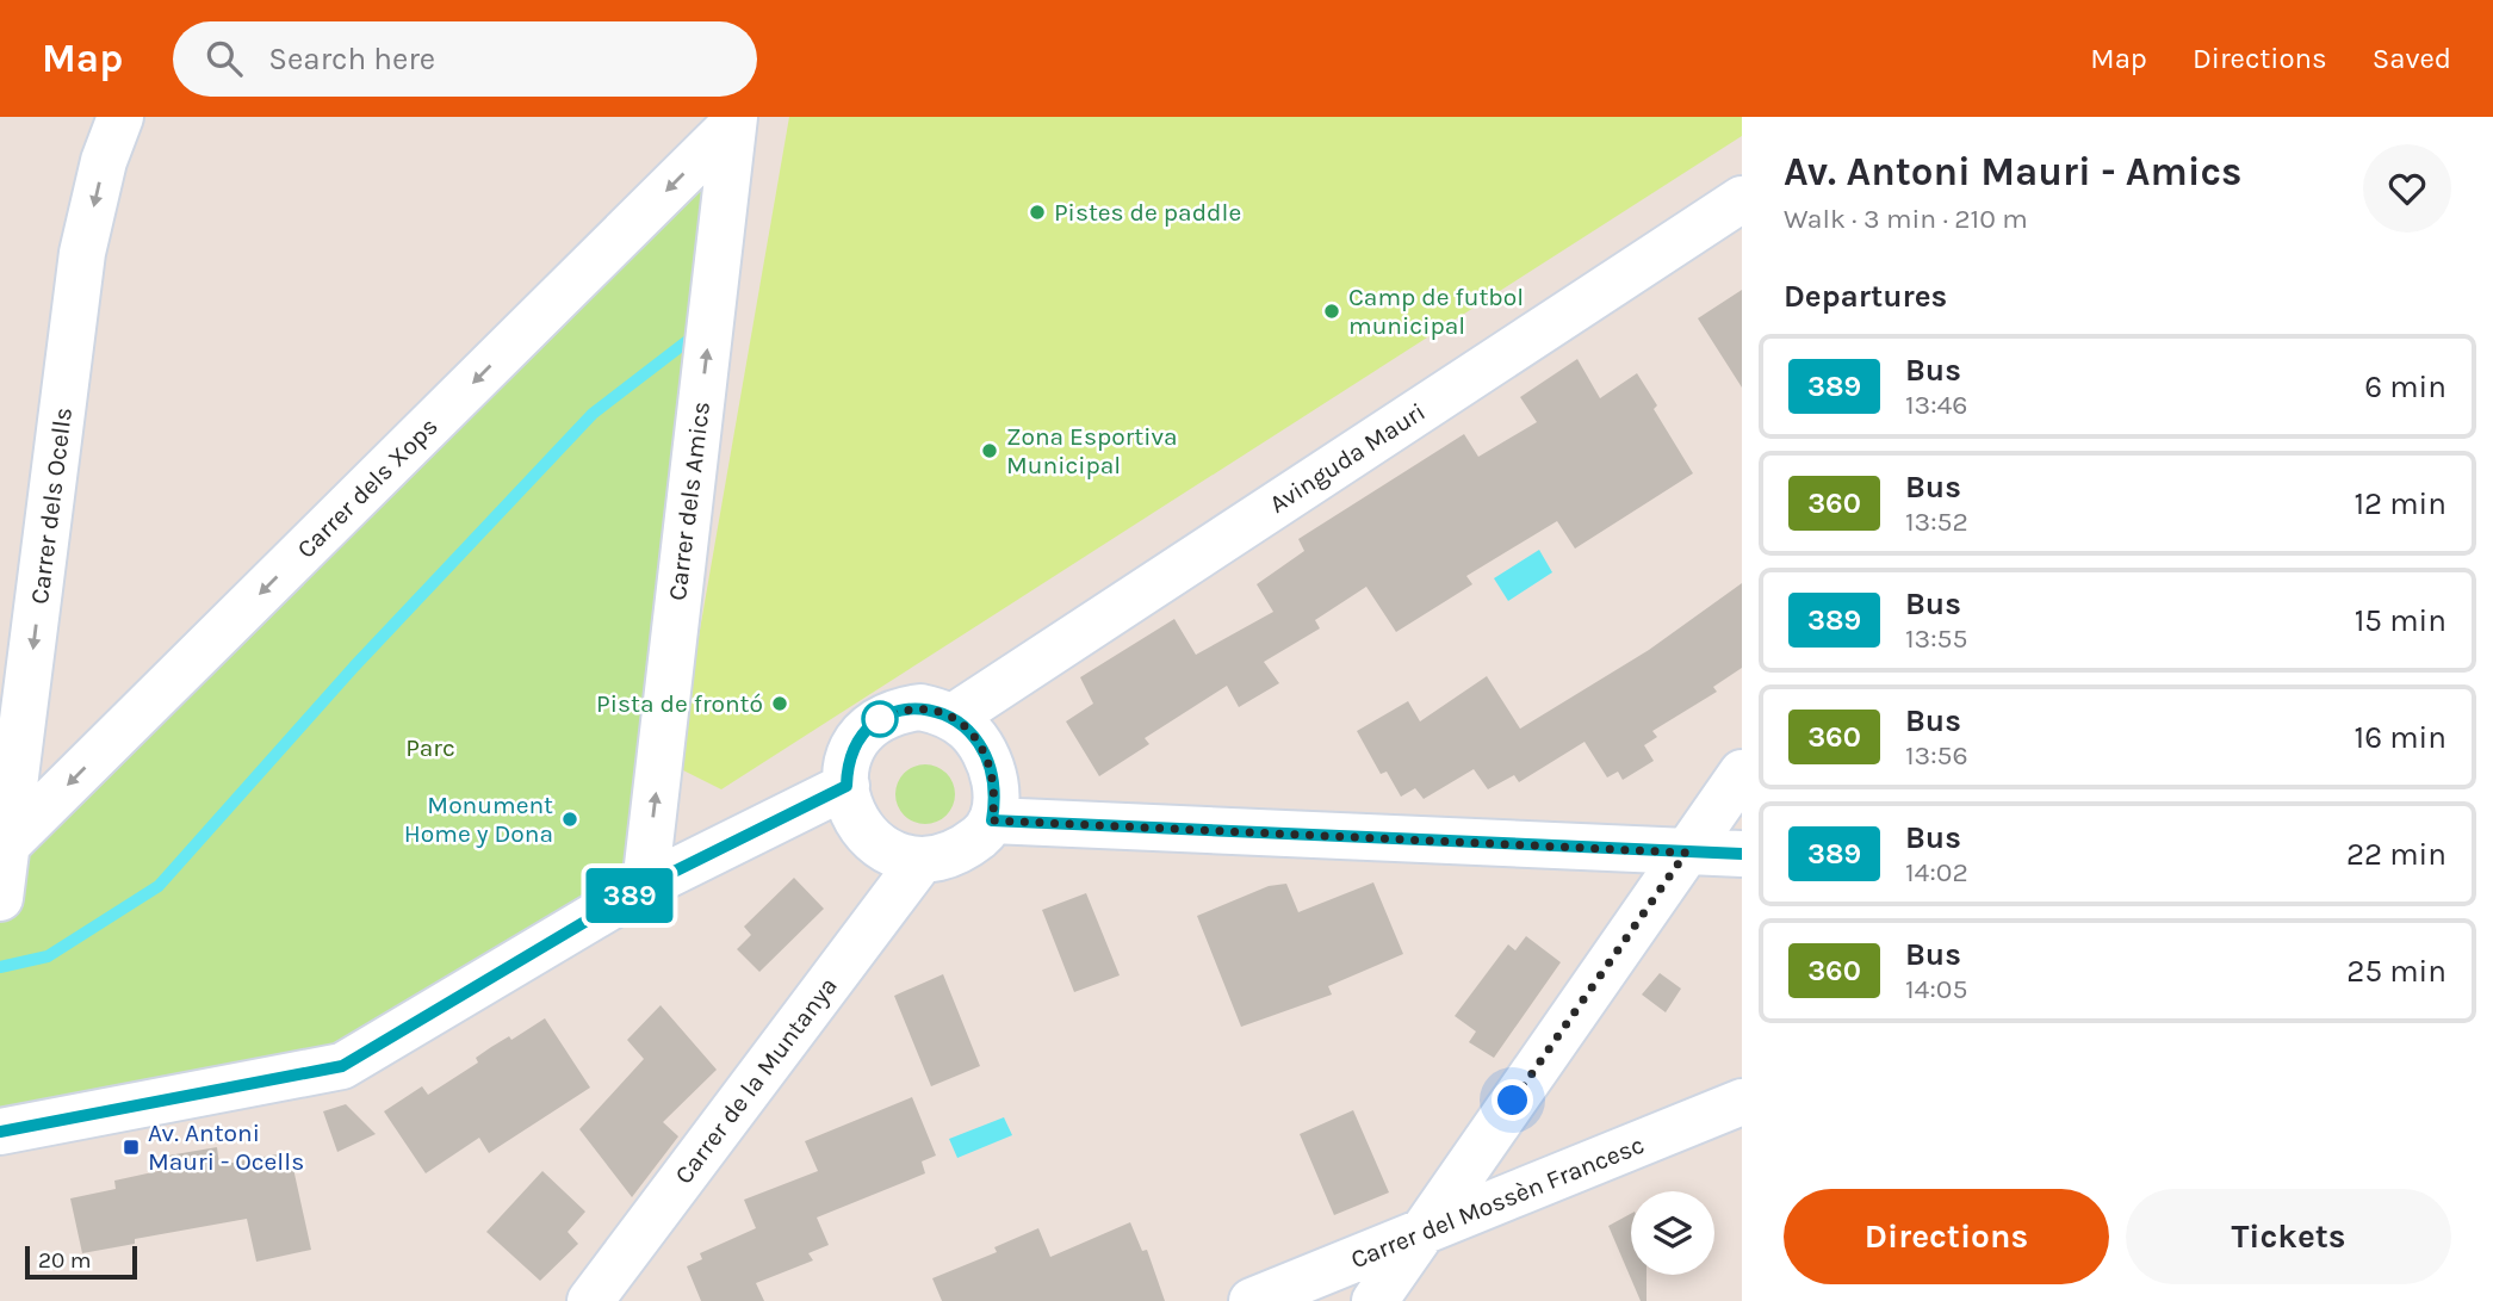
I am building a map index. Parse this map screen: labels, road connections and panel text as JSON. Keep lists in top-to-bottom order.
{
  "streets": {
    "street": [
      "Avinguda Mauri",
      "Carrer dels Xops",
      "Carrer dels Amics",
      "Carrer dels Ocells",
      "Carrer de la Muntanya",
      "Carrer del Mossèn Francesc"
    ]
  },
  "crossings": [
    ["Avinguda Mauri", "Carrer de la Muntanya"],
    ["Carrer dels Xops", "Carrer dels Amics"],
    ["Carrer dels Xops", "Carrer dels Ocells"]
  ],
  "one_way": ["Carrer dels Xops", "Carrer dels Amics", "Carrer dels Ocells"],
  "parks": ["Parc"],
  "places": {
    "other": [
      "Pistes de paddle",
      "Camp de futbol municipal",
      "Zona Esportiva Municipal",
      "Pista de frontó",
      "Monument Home y Dona"
    ],
    "transit": ["Av. Antoni Mauri - Ocells"]
  },
  "lines": ["bus line 389"],
  "scale_bar": "20 m",
  "page": {
    "header": "Map",
    "search": "Search here",
    "nav": ["Map", "Directions", "Saved"],
    "on_map": "389",
    "heading": [
      ["Av. Antoni Mauri - Amics", "Walk · 3 min · 210 m"],
      "Departures"
    ],
    "list": [
      {
        "mark": "389",
        "name": "Bus",
        "note": "13:46",
        "value": "6 min"
      },
      {
        "mark": "360",
        "name": "Bus",
        "note": "13:52",
        "value": "12 min"
      },
      {
        "mark": "389",
        "name": "Bus",
        "note": "13:55",
        "value": "15 min"
      },
      {
        "mark": "360",
        "name": "Bus",
        "note": "13:56",
        "value": "16 min"
      },
      {
        "mark": "389",
        "name": "Bus",
        "note": "14:02",
        "value": "22 min"
      },
      {
        "mark": "360",
        "name": "Bus",
        "note": "14:05",
        "value": "25 min"
      }
    ],
    "buttons": ["Directions", "Tickets"],
    "scale": "20 m"
  }
}
